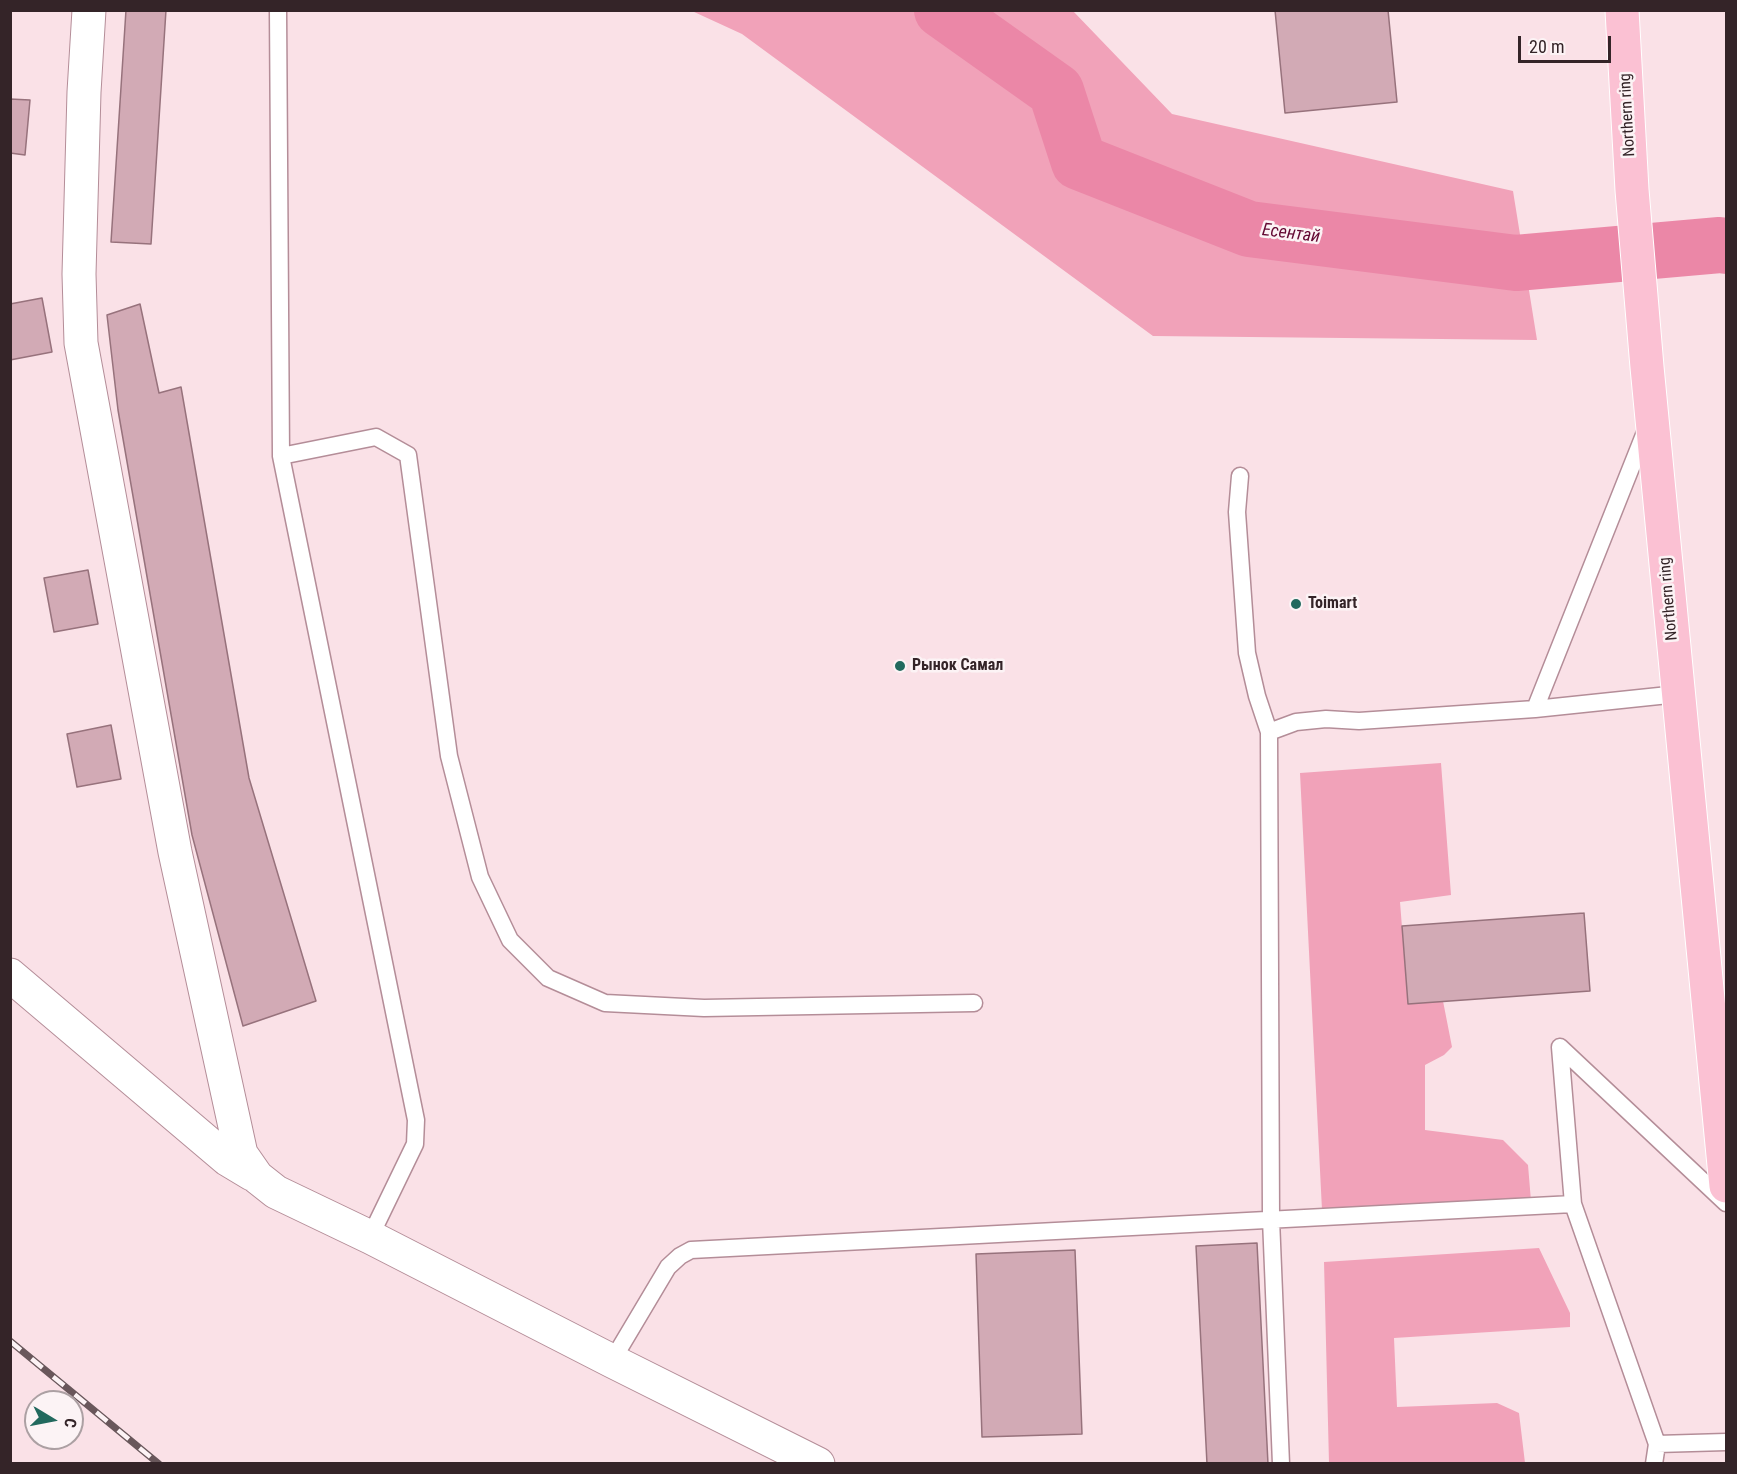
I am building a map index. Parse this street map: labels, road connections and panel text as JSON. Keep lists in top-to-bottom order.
{
  "streets": {
    "main road": ["Northern ring"]
  },
  "water": ["Есентай"],
  "places": ["Toimart", "Рынок Самал"],
  "scale_bar": "20 m",
  "north": "right"
}
